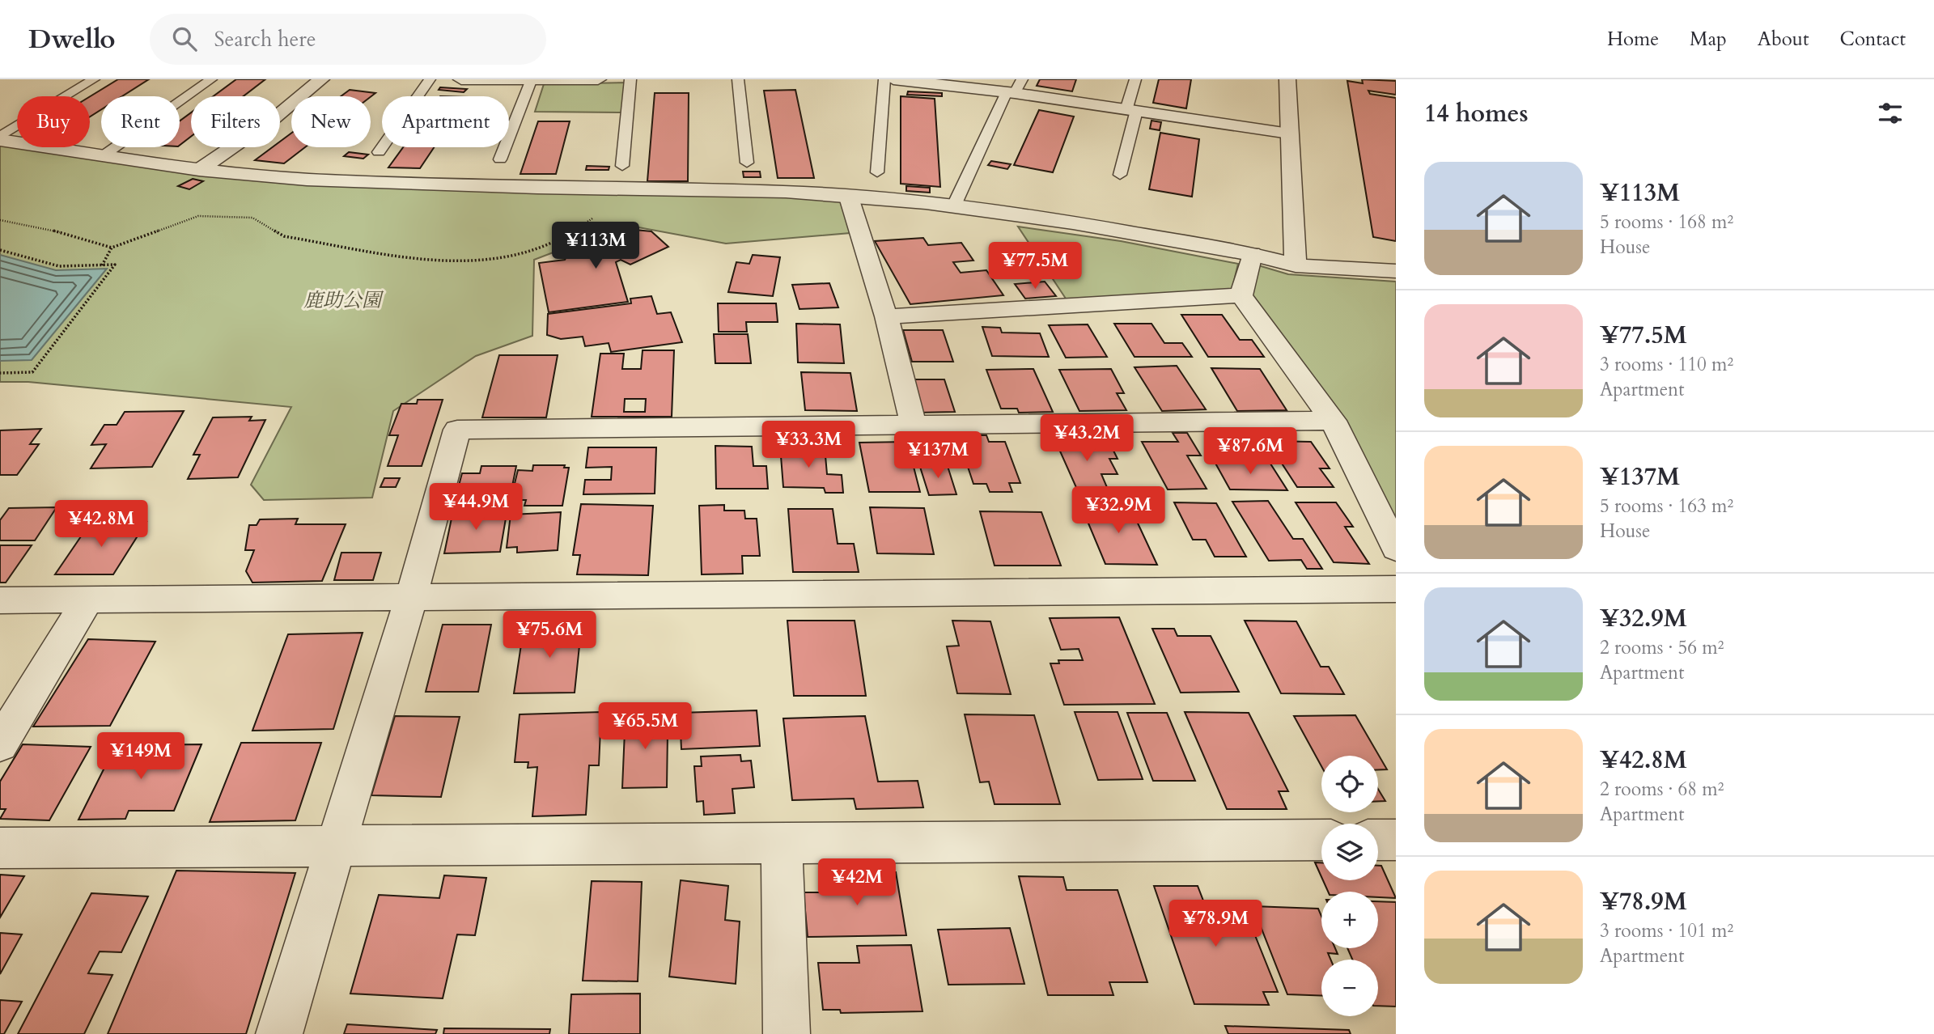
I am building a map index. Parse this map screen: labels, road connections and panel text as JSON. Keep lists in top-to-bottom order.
{
  "parks": ["鹿助公園"],
  "page": {
    "header": "Dwello",
    "search": "Search here",
    "nav": [
      "Home",
      "Map",
      "About",
      "Contact"
    ],
    "heading": "14 homes",
    "chip": [
      "Buy",
      "Rent",
      "Filters",
      "New",
      "Apartment"
    ],
    "list": [
      {
        "name": "¥113M",
        "note": "5 rooms · 168 m² · House"
      },
      {
        "name": "¥77.5M",
        "note": "3 rooms · 110 m² · Apartment"
      },
      {
        "name": "¥137M",
        "note": "5 rooms · 163 m² · House"
      },
      {
        "name": "¥32.9M",
        "note": "2 rooms · 56 m² · Apartment"
      },
      {
        "name": "¥42.8M",
        "note": "2 rooms · 68 m² · Apartment"
      },
      {
        "name": "¥78.9M",
        "note": "3 rooms · 101 m² · Apartment"
      }
    ],
    "price": [
      "¥113M",
      "¥77.5M",
      "¥43.2M",
      "¥33.3M",
      "¥87.6M",
      "¥137M",
      "¥44.9M",
      "¥32.9M",
      "¥42.8M",
      "¥75.6M",
      "¥65.5M",
      "¥149M",
      "¥42M",
      "¥78.9M"
    ],
    "map_buttons": ["+", "−"]
  }
}
